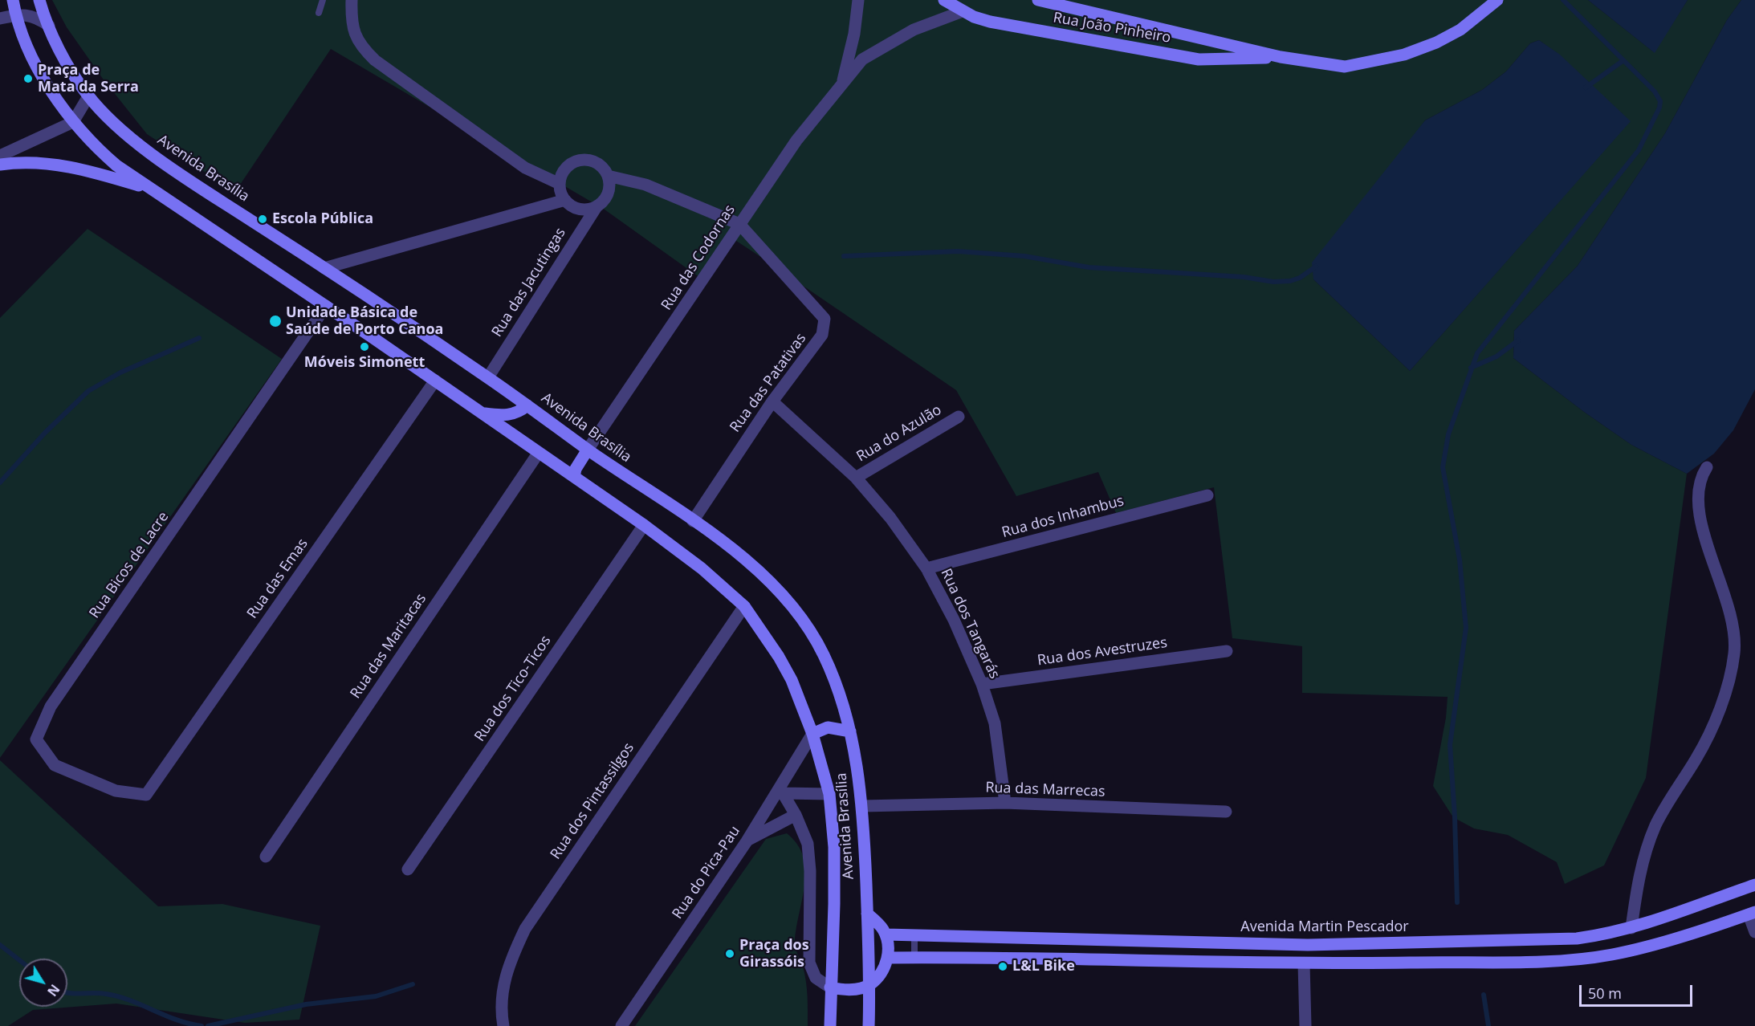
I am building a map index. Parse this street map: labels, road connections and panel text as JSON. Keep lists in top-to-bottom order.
{
  "streets": {
    "street": [
      "Rua João Pinheiro",
      "Avenida Brasília",
      "Rua das Codornas",
      "Rua das Jacutingas",
      "Rua das Patativas",
      "Rua do Azulão",
      "Rua dos Inhambus",
      "Rua Bicos de Lacre",
      "Rua das Emas",
      "Rua dos Tangarás",
      "Rua das Maritacas",
      "Rua dos Avestruzes",
      "Rua dos Tico-Ticos",
      "Rua das Marrecas",
      "Rua dos Pintassilgos",
      "Rua do Pica-Pau",
      "Avenida Martin Pescador"
    ]
  },
  "crossings": [
    ["Rua João Pinheiro", "Rua das Codornas"],
    ["Avenida Brasília", "Rua das Codornas"],
    ["Avenida Brasília", "Rua das Jacutingas"],
    ["Avenida Brasília", "Rua das Patativas"],
    ["Avenida Brasília", "Rua Bicos de Lacre"],
    ["Avenida Brasília", "Rua das Emas"],
    ["Avenida Brasília", "Rua das Maritacas"],
    ["Avenida Brasília", "Rua dos Tico-Ticos"],
    ["Avenida Brasília", "Rua das Marrecas"],
    ["Avenida Brasília", "Rua dos Pintassilgos"],
    ["Avenida Brasília", "Rua do Pica-Pau"],
    ["Rua das Codornas", "Rua das Patativas"],
    ["Rua das Patativas", "Rua dos Tangarás"],
    ["Rua do Azulão", "Rua dos Tangarás"],
    ["Rua dos Inhambus", "Rua dos Tangarás"],
    ["Rua Bicos de Lacre", "Rua das Emas"],
    ["Rua dos Tangarás", "Rua dos Avestruzes"],
    ["Rua dos Tangarás", "Rua das Marrecas"]
  ],
  "places": [
    "Praça de Mata da Serra",
    "Escola Pública",
    "Unidade Básica de Saúde de Porto Canoa",
    "Móveis Simonett",
    "Praça dos Girassóis",
    "L&L Bike"
  ],
  "scale_bar": "50 m",
  "north": "bottom right"
}
